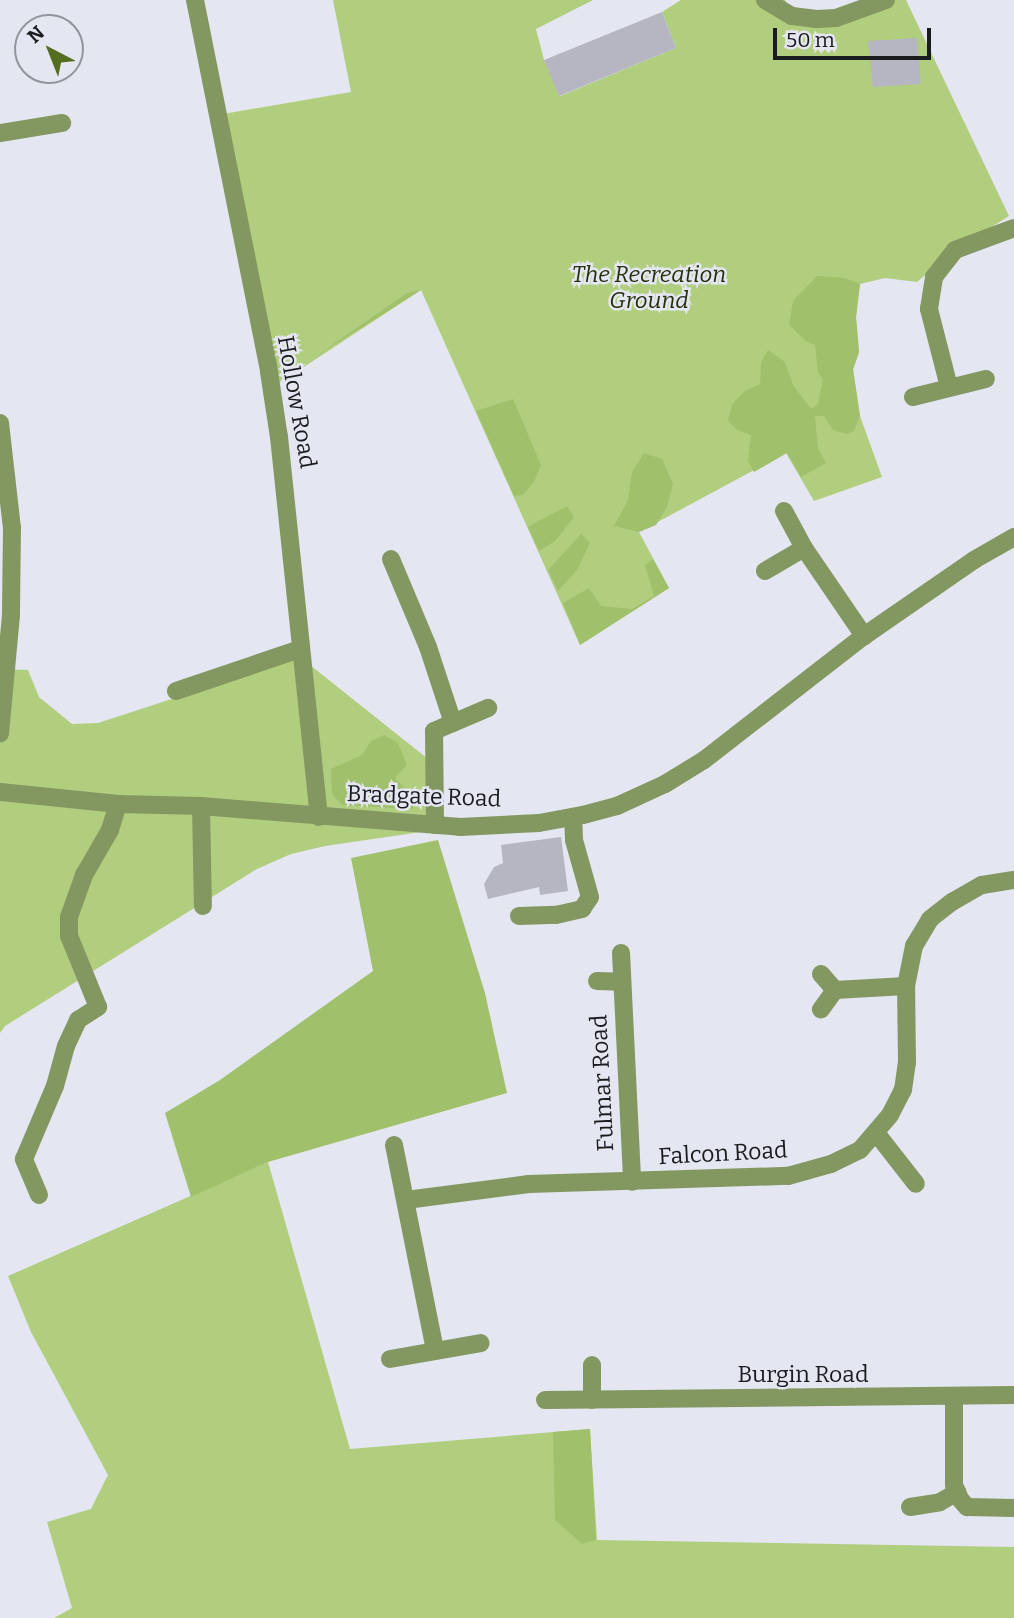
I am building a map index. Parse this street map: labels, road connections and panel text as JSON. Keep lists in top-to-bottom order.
{
  "streets": {
    "street": [
      "Hollow Road",
      "Bradgate Road",
      "Fulmar Road",
      "Falcon Road",
      "Burgin Road"
    ]
  },
  "crossings": [
    ["Hollow Road", "Bradgate Road"],
    ["Fulmar Road", "Falcon Road"]
  ],
  "parks": ["The Recreation Ground"],
  "scale_bar": "50 m",
  "north": "top left"
}
